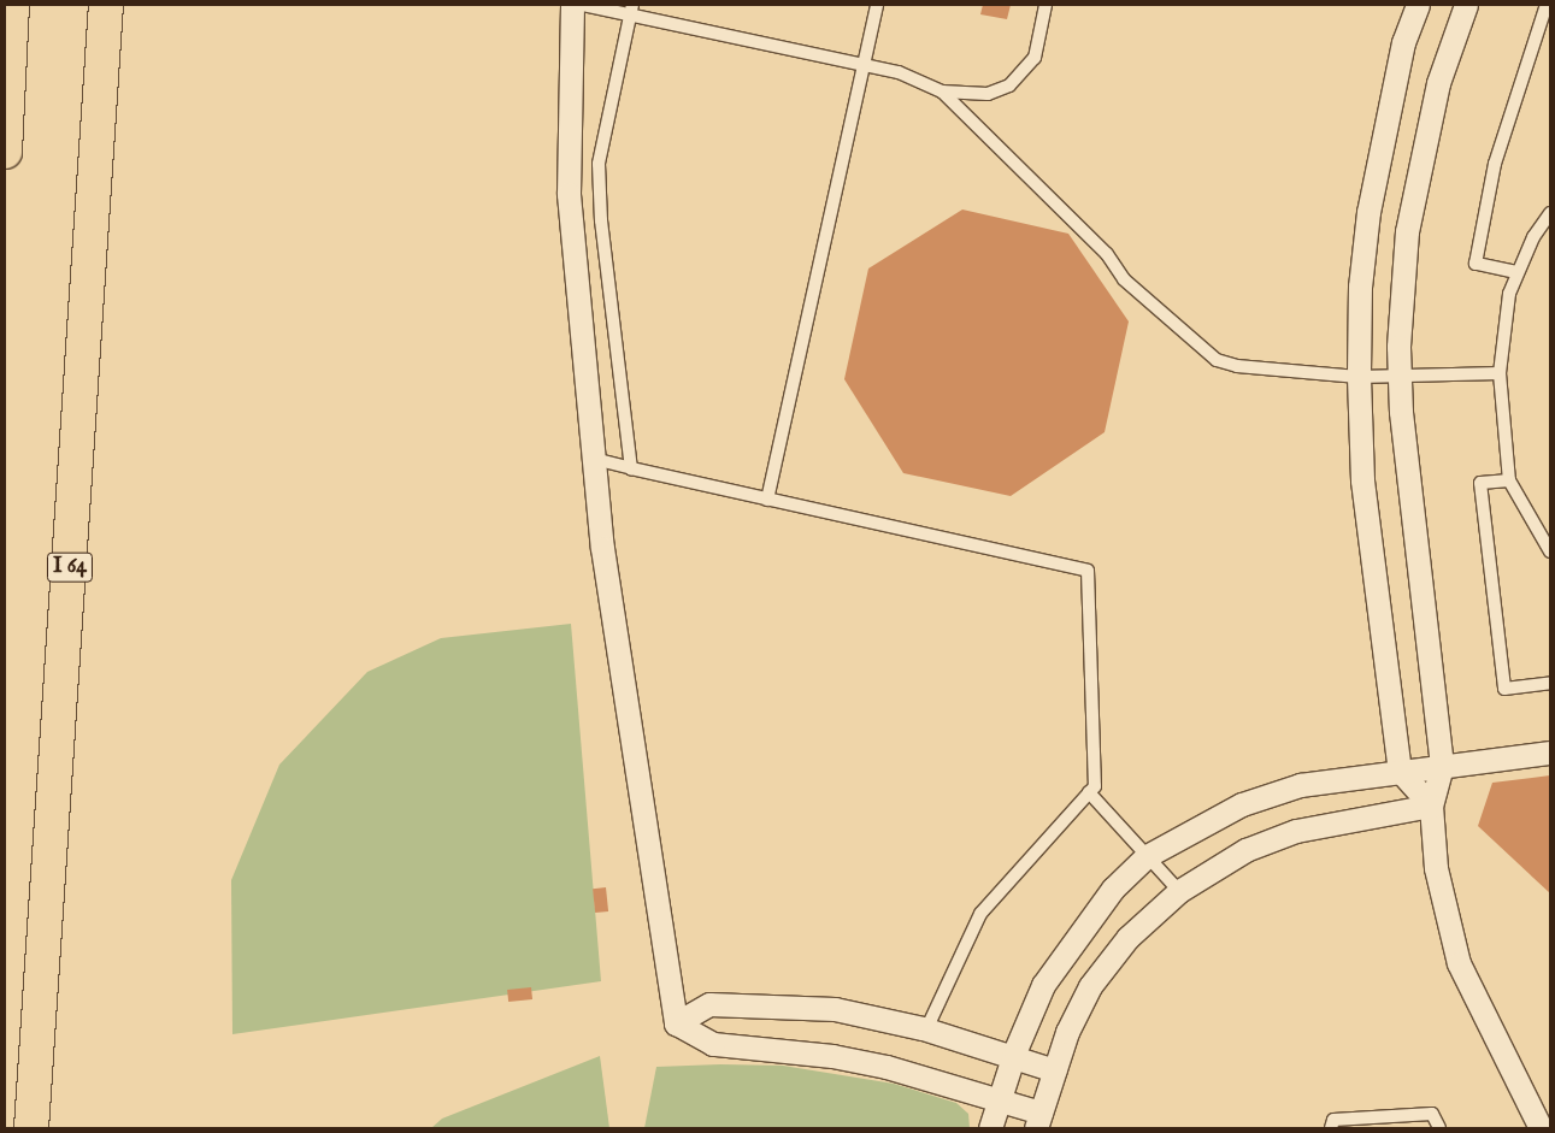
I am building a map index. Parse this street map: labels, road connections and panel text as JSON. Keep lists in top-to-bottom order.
{
  "streets": {
    "highway": ["I 64"]
  }
}
